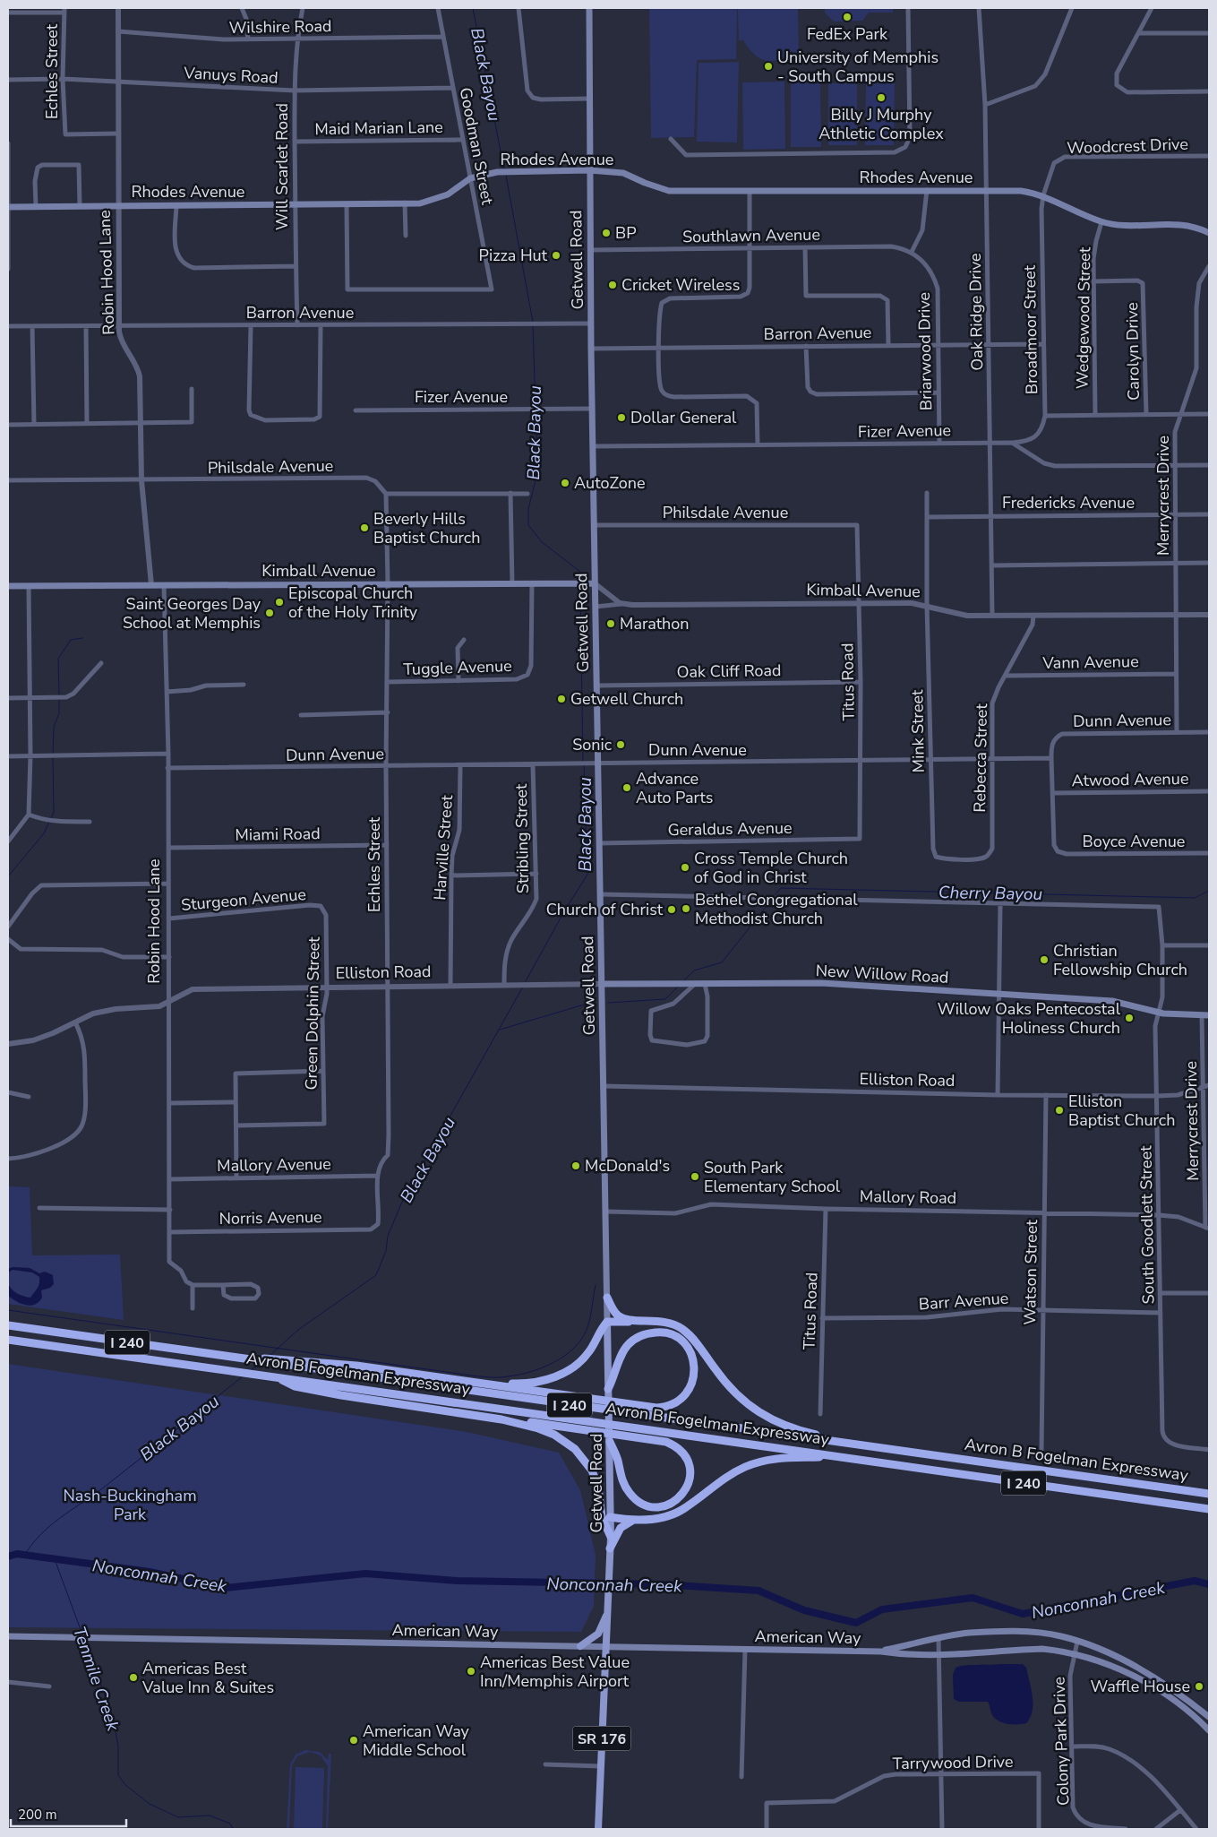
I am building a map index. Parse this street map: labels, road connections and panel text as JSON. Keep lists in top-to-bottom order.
{
  "streets": {
    "highway": ["I 240", "Avron B Fogelman Expressway"],
    "main road": [
      "Rhodes Avenue",
      "Getwell Road",
      "Kimball Avenue",
      "New Willow Road",
      "American Way",
      "SR 176"
    ],
    "street": [
      "Wilshire Road",
      "Echles Street",
      "Vanuys Road",
      "Maid Marian Lane",
      "Goodman Street",
      "Woodcrest Drive",
      "Will Scarlet Road",
      "Southlawn Avenue",
      "Robin Hood Lane",
      "Oak Ridge Drive",
      "Barron Avenue",
      "Wedgewood Street",
      "Broadmoor Street",
      "Briarwood Drive",
      "Carolyn Drive",
      "Fizer Avenue",
      "Philsdale Avenue",
      "Merrycrest Drive",
      "Fredericks Avenue",
      "Vann Avenue",
      "Tuggle Avenue",
      "Oak Cliff Road",
      "Titus Road",
      "Dunn Avenue",
      "Mink Street",
      "Rebecca Street",
      "Atwood Avenue",
      "Geraldus Avenue",
      "Miami Road",
      "Stribling Street",
      "Boyce Avenue",
      "Harville Street",
      "Sturgeon Avenue",
      "Elliston Road",
      "Green Dolphin Street",
      "Mallory Avenue",
      "Mallory Road",
      "Norris Avenue",
      "South Goodlett Street",
      "Watson Street",
      "Barr Avenue",
      "Colony Park Drive",
      "Tarrywood Drive"
    ]
  },
  "crossings": [
    ["Wilshire Road", "Goodman Street"],
    ["Wilshire Road", "Will Scarlet Road"],
    ["Wilshire Road", "Robin Hood Lane"],
    ["Echles Street", "Vanuys Road"],
    ["Echles Street", "Robin Hood Lane"],
    ["Echles Street", "Philsdale Avenue"],
    ["Echles Street", "Kimball Avenue"],
    ["Echles Street", "Tuggle Avenue"],
    ["Echles Street", "Dunn Avenue"],
    ["Echles Street", "Miami Road"],
    ["Echles Street", "Elliston Road"],
    ["Echles Street", "Mallory Avenue"],
    ["Echles Street", "Norris Avenue"],
    ["Vanuys Road", "Goodman Street"],
    ["Vanuys Road", "Will Scarlet Road"],
    ["Vanuys Road", "Robin Hood Lane"],
    ["Maid Marian Lane", "Goodman Street"],
    ["Maid Marian Lane", "Will Scarlet Road"],
    ["Goodman Street", "Rhodes Avenue"],
    ["Woodcrest Drive", "Rhodes Avenue"],
    ["Woodcrest Drive", "Broadmoor Street"],
    ["Rhodes Avenue", "Will Scarlet Road"],
    ["Rhodes Avenue", "Getwell Road"],
    ["Rhodes Avenue", "Robin Hood Lane"],
    ["Rhodes Avenue", "Oak Ridge Drive"],
    ["Rhodes Avenue", "Wedgewood Street"],
    ["Rhodes Avenue", "Broadmoor Street"],
    ["Will Scarlet Road", "Barron Avenue"],
    ["Southlawn Avenue", "Getwell Road"],
    ["Southlawn Avenue", "Briarwood Drive"],
    ["Getwell Road", "Barron Avenue"],
    ["Getwell Road", "Fizer Avenue"],
    ["Getwell Road", "Philsdale Avenue"],
    ["Getwell Road", "Kimball Avenue"],
    ["Getwell Road", "Oak Cliff Road"],
    ["Getwell Road", "Dunn Avenue"],
    ["Getwell Road", "Geraldus Avenue"],
    ["Getwell Road", "Elliston Road"],
    ["Getwell Road", "New Willow Road"],
    ["Getwell Road", "Mallory Road"],
    ["Getwell Road", "American Way"],
    ["Robin Hood Lane", "Barron Avenue"],
    ["Robin Hood Lane", "Philsdale Avenue"],
    ["Robin Hood Lane", "Kimball Avenue"],
    ["Robin Hood Lane", "Dunn Avenue"],
    ["Robin Hood Lane", "Miami Road"],
    ["Robin Hood Lane", "Sturgeon Avenue"],
    ["Robin Hood Lane", "Elliston Road"],
    ["Robin Hood Lane", "Mallory Avenue"],
    ["Robin Hood Lane", "Norris Avenue"],
    ["Oak Ridge Drive", "Barron Avenue"],
    ["Oak Ridge Drive", "Fizer Avenue"],
    ["Oak Ridge Drive", "Fredericks Avenue"],
    ["Oak Ridge Drive", "Kimball Avenue"],
    ["Barron Avenue", "Broadmoor Street"],
    ["Barron Avenue", "Briarwood Drive"],
    ["Wedgewood Street", "Carolyn Drive"],
    ["Broadmoor Street", "Fizer Avenue"],
    ["Briarwood Drive", "Fizer Avenue"],
    ["Philsdale Avenue", "Titus Road"],
    ["Merrycrest Drive", "Fredericks Avenue"],
    ["Merrycrest Drive", "Kimball Avenue"],
    ["Merrycrest Drive", "Vann Avenue"],
    ["Merrycrest Drive", "Dunn Avenue"],
    ["Merrycrest Drive", "Elliston Road"],
    ["Merrycrest Drive", "New Willow Road"],
    ["Merrycrest Drive", "Mallory Road"],
    ["Kimball Avenue", "Tuggle Avenue"],
    ["Kimball Avenue", "Titus Road"],
    ["Kimball Avenue", "Mink Street"],
    ["Kimball Avenue", "Rebecca Street"],
    ["Vann Avenue", "Rebecca Street"],
    ["Oak Cliff Road", "Titus Road"],
    ["Titus Road", "Dunn Avenue"],
    ["Titus Road", "Geraldus Avenue"],
    ["Titus Road", "Mallory Road"],
    ["Titus Road", "Barr Avenue"],
    ["Dunn Avenue", "Mink Street"],
    ["Dunn Avenue", "Rebecca Street"],
    ["Dunn Avenue", "Stribling Street"],
    ["Dunn Avenue", "Harville Street"],
    ["Mink Street", "Rebecca Street"],
    ["Atwood Avenue", "Boyce Avenue"],
    ["Stribling Street", "Elliston Road"],
    ["Harville Street", "Elliston Road"],
    ["Sturgeon Avenue", "Green Dolphin Street"],
    ["Elliston Road", "New Willow Road"],
    ["Elliston Road", "Green Dolphin Street"],
    ["Elliston Road", "South Goodlett Street"],
    ["Elliston Road", "Watson Street"],
    ["New Willow Road", "South Goodlett Street"],
    ["Mallory Road", "South Goodlett Street"],
    ["Mallory Road", "Watson Street"],
    ["South Goodlett Street", "Barr Avenue"],
    ["Watson Street", "Barr Avenue"],
    ["American Way", "Colony Park Drive"]
  ],
  "water": [
    "Black Bayou",
    "Cherry Bayou",
    "Nonconnah Creek",
    "Tenmile Creek"
  ],
  "parks": ["Nash-Buckingham Park"],
  "places": [
    "FedEx Park",
    "University of Memphis - South Campus",
    "Billy J Murphy Athletic Complex",
    "BP",
    "Pizza Hut",
    "Cricket Wireless",
    "Dollar General",
    "AutoZone",
    "Beverly Hills Baptist Church",
    "Episcopal Church of the Holy Trinity",
    "Saint Georges Day School at Memphis",
    "Marathon",
    "Getwell Church",
    "Sonic",
    "Advance Auto Parts",
    "Cross Temple Church of God in Christ",
    "Bethel Congregational Methodist Church",
    "Church of Christ",
    "Christian Fellowship Church",
    "Willow Oaks Pentecostal Holiness Church",
    "Elliston Baptist Church",
    "McDonald's",
    "South Park Elementary School",
    "Americas Best Value Inn/Memphis Airport",
    "Americas Best Value Inn & Suites",
    "Waffle House",
    "American Way Middle School"
  ],
  "scale_bar": "200 m"
}
